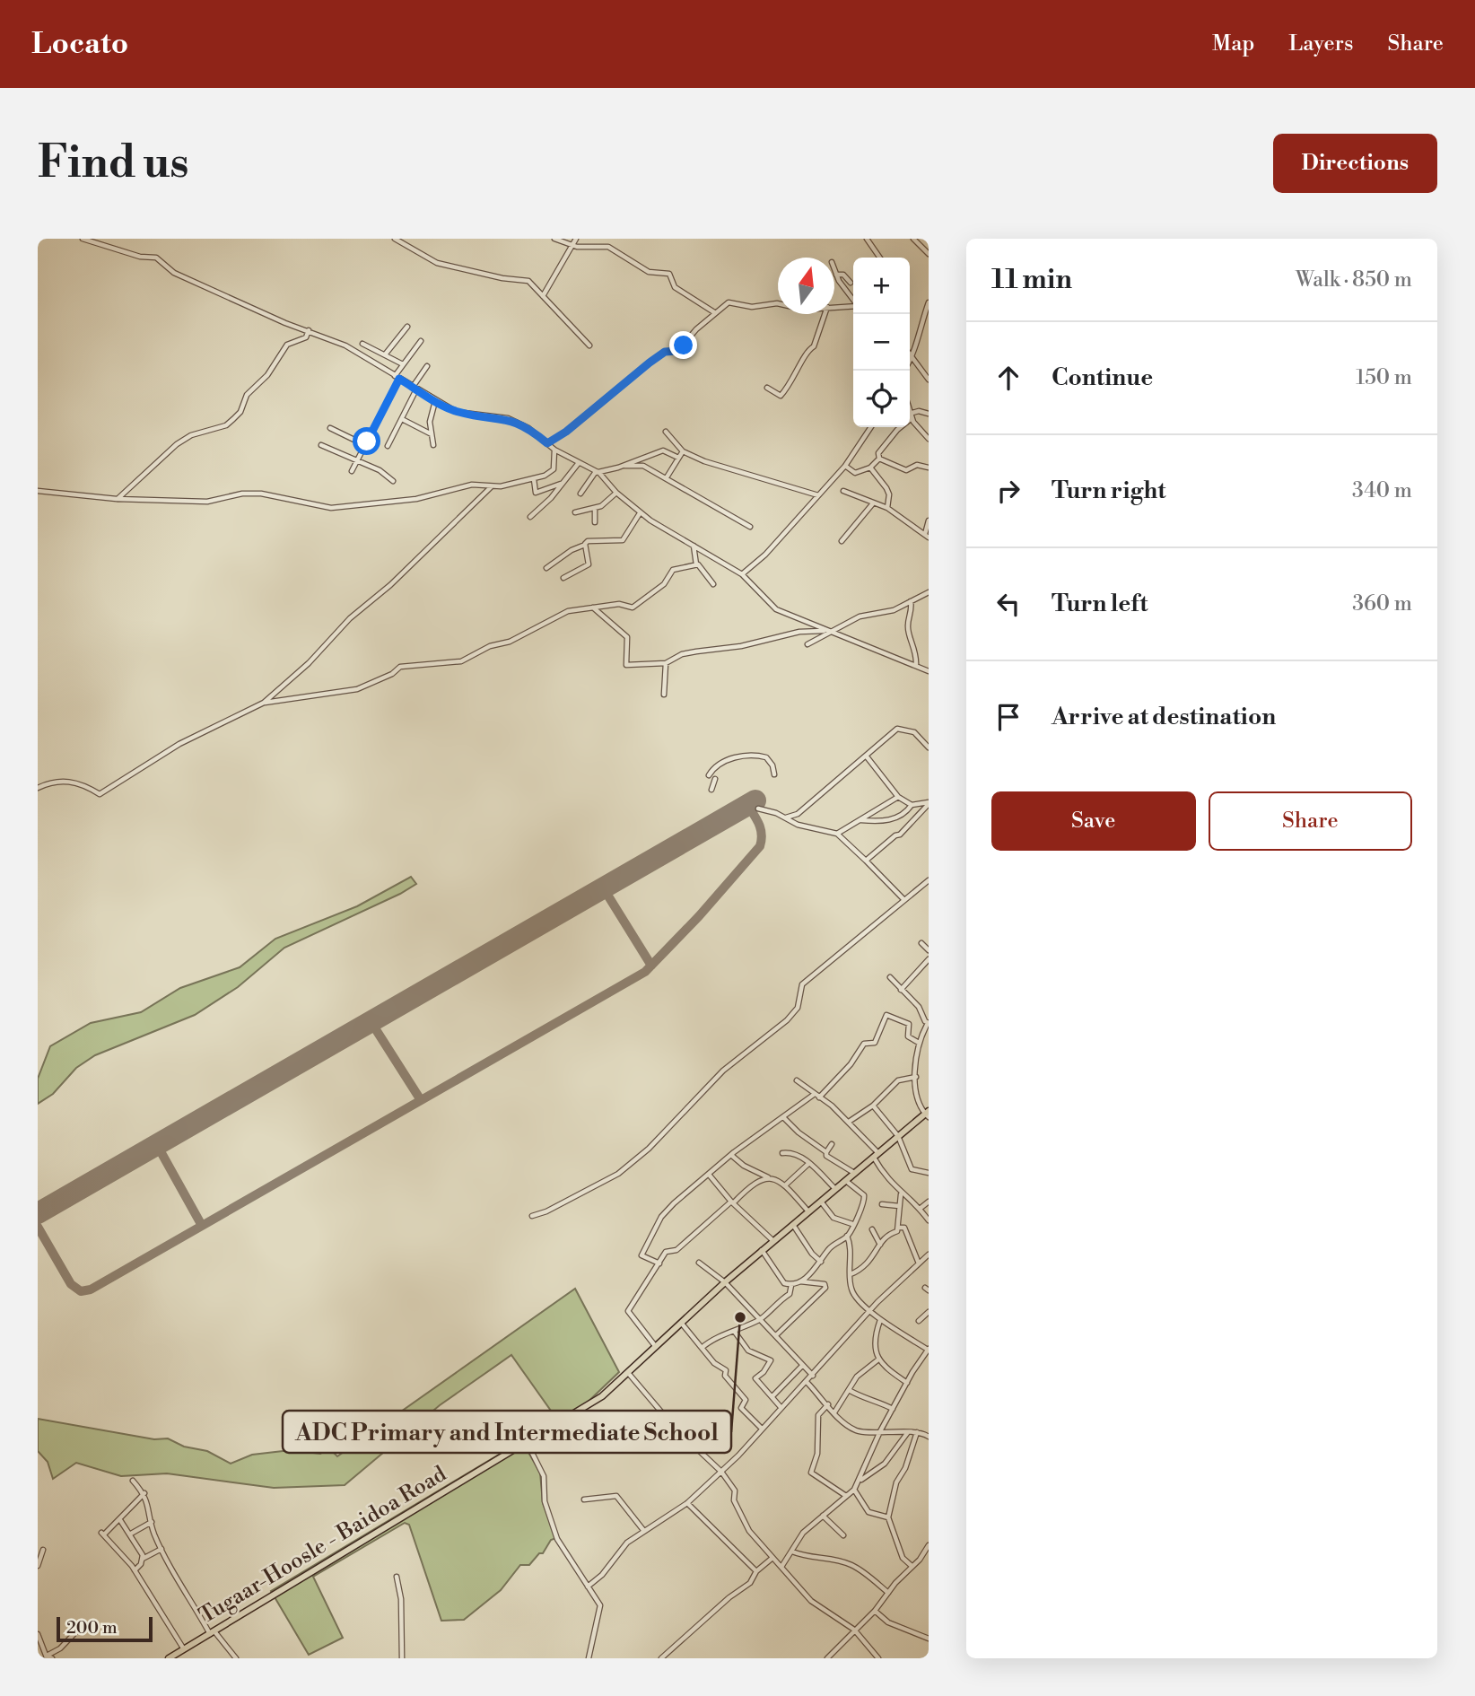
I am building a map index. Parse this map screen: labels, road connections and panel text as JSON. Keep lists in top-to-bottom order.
{
  "streets": {
    "main road": ["Tugaar-Hoosle - Baidoa Road"]
  },
  "places": ["ADC Primary and Intermediate School"],
  "scale_bar": "200 m",
  "north": "top",
  "page": {
    "header": "Locato",
    "nav": ["Map", "Layers", "Share"],
    "buttons": [
      "Directions",
      ["Save", "Share"]
    ],
    "title": "Find us",
    "heading": ["11 min", "Walk · 850 m"],
    "map_buttons": ["+", "−"],
    "list": [
      ["Continue", "150 m"],
      ["Turn right", "340 m"],
      ["Turn left", "360 m"],
      "Arrive at destination"
    ],
    "scale": "200 m"
  }
}
